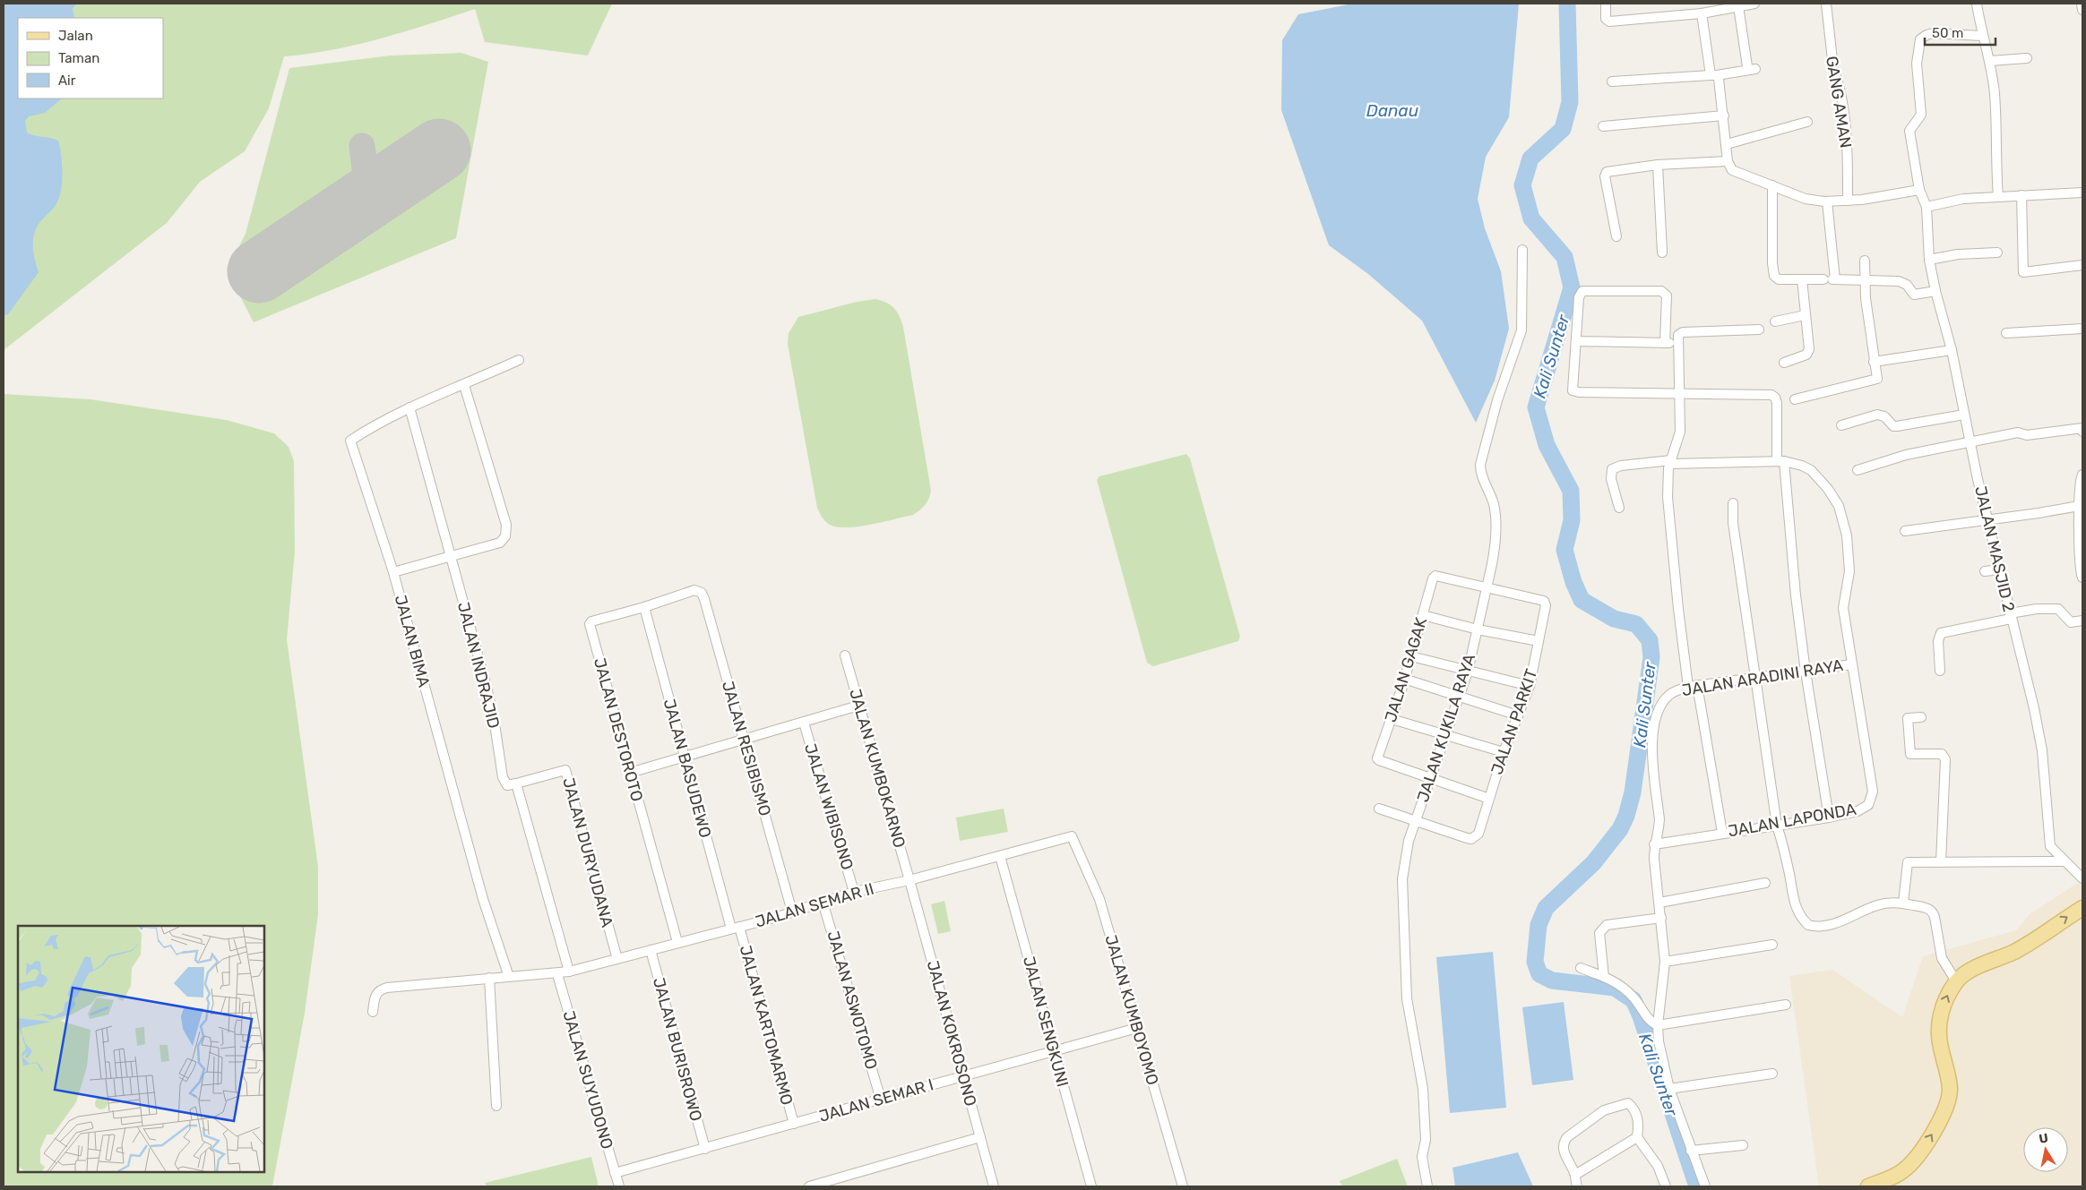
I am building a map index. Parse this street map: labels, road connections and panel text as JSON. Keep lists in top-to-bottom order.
{
  "streets": {
    "street": [
      "GANG AMAN",
      "JALAN MASJID 2",
      "JALAN BIMA",
      "JALAN INDRAJID",
      "JALAN GAGAK",
      "JALAN ARADINI RAYA",
      "JALAN PARKIT",
      "JALAN KUKILA RAYA",
      "JALAN DESTOROTO",
      "JALAN RESIBISMO",
      "JALAN BASUDEWO",
      "JALAN KUMBOKARNO",
      "JALAN WIBISONO",
      "JALAN LAPONDA",
      "JALAN DURYUDANA",
      "JALAN SEMAR II",
      "JALAN ASWOTOMO",
      "JALAN KUMBOYOMO",
      "JALAN SENGKUNI",
      "JALAN KARTOMARMO",
      "JALAN KOKROSONO",
      "JALAN BURISROWO",
      "JALAN SUYUDONO",
      "JALAN SEMAR I"
    ]
  },
  "crossings": [
    ["JALAN INDRAJID", "JALAN DURYUDANA"],
    ["JALAN GAGAK", "JALAN PARKIT"],
    ["JALAN GAGAK", "JALAN KUKILA RAYA"],
    ["JALAN ARADINI RAYA", "JALAN LAPONDA"],
    ["JALAN PARKIT", "JALAN KUKILA RAYA"],
    ["JALAN DESTOROTO", "JALAN RESIBISMO"],
    ["JALAN DESTOROTO", "JALAN BASUDEWO"],
    ["JALAN DESTOROTO", "JALAN SEMAR II"],
    ["JALAN RESIBISMO", "JALAN SEMAR II"],
    ["JALAN BASUDEWO", "JALAN SEMAR II"],
    ["JALAN BASUDEWO", "JALAN KARTOMARMO"],
    ["JALAN KUMBOKARNO", "JALAN SEMAR II"],
    ["JALAN KUMBOKARNO", "JALAN KOKROSONO"],
    ["JALAN WIBISONO", "JALAN SEMAR II"],
    ["JALAN DURYUDANA", "JALAN SEMAR II"],
    ["JALAN SEMAR II", "JALAN ASWOTOMO"],
    ["JALAN SEMAR II", "JALAN KUMBOYOMO"],
    ["JALAN SEMAR II", "JALAN SENGKUNI"],
    ["JALAN SEMAR II", "JALAN KARTOMARMO"],
    ["JALAN SEMAR II", "JALAN KOKROSONO"],
    ["JALAN SEMAR II", "JALAN BURISROWO"],
    ["JALAN SEMAR II", "JALAN SUYUDONO"],
    ["JALAN ASWOTOMO", "JALAN SEMAR I"],
    ["JALAN KUMBOYOMO", "JALAN SEMAR I"],
    ["JALAN SENGKUNI", "JALAN SEMAR I"],
    ["JALAN KARTOMARMO", "JALAN SEMAR I"],
    ["JALAN KOKROSONO", "JALAN SEMAR I"],
    ["JALAN BURISROWO", "JALAN SEMAR I"],
    ["JALAN SUYUDONO", "JALAN SEMAR I"]
  ],
  "water": ["Danau", "Kali Sunter"],
  "legend": ["Jalan", "Taman", "Air"],
  "scale_bar": "50 m",
  "north": "top"
}
